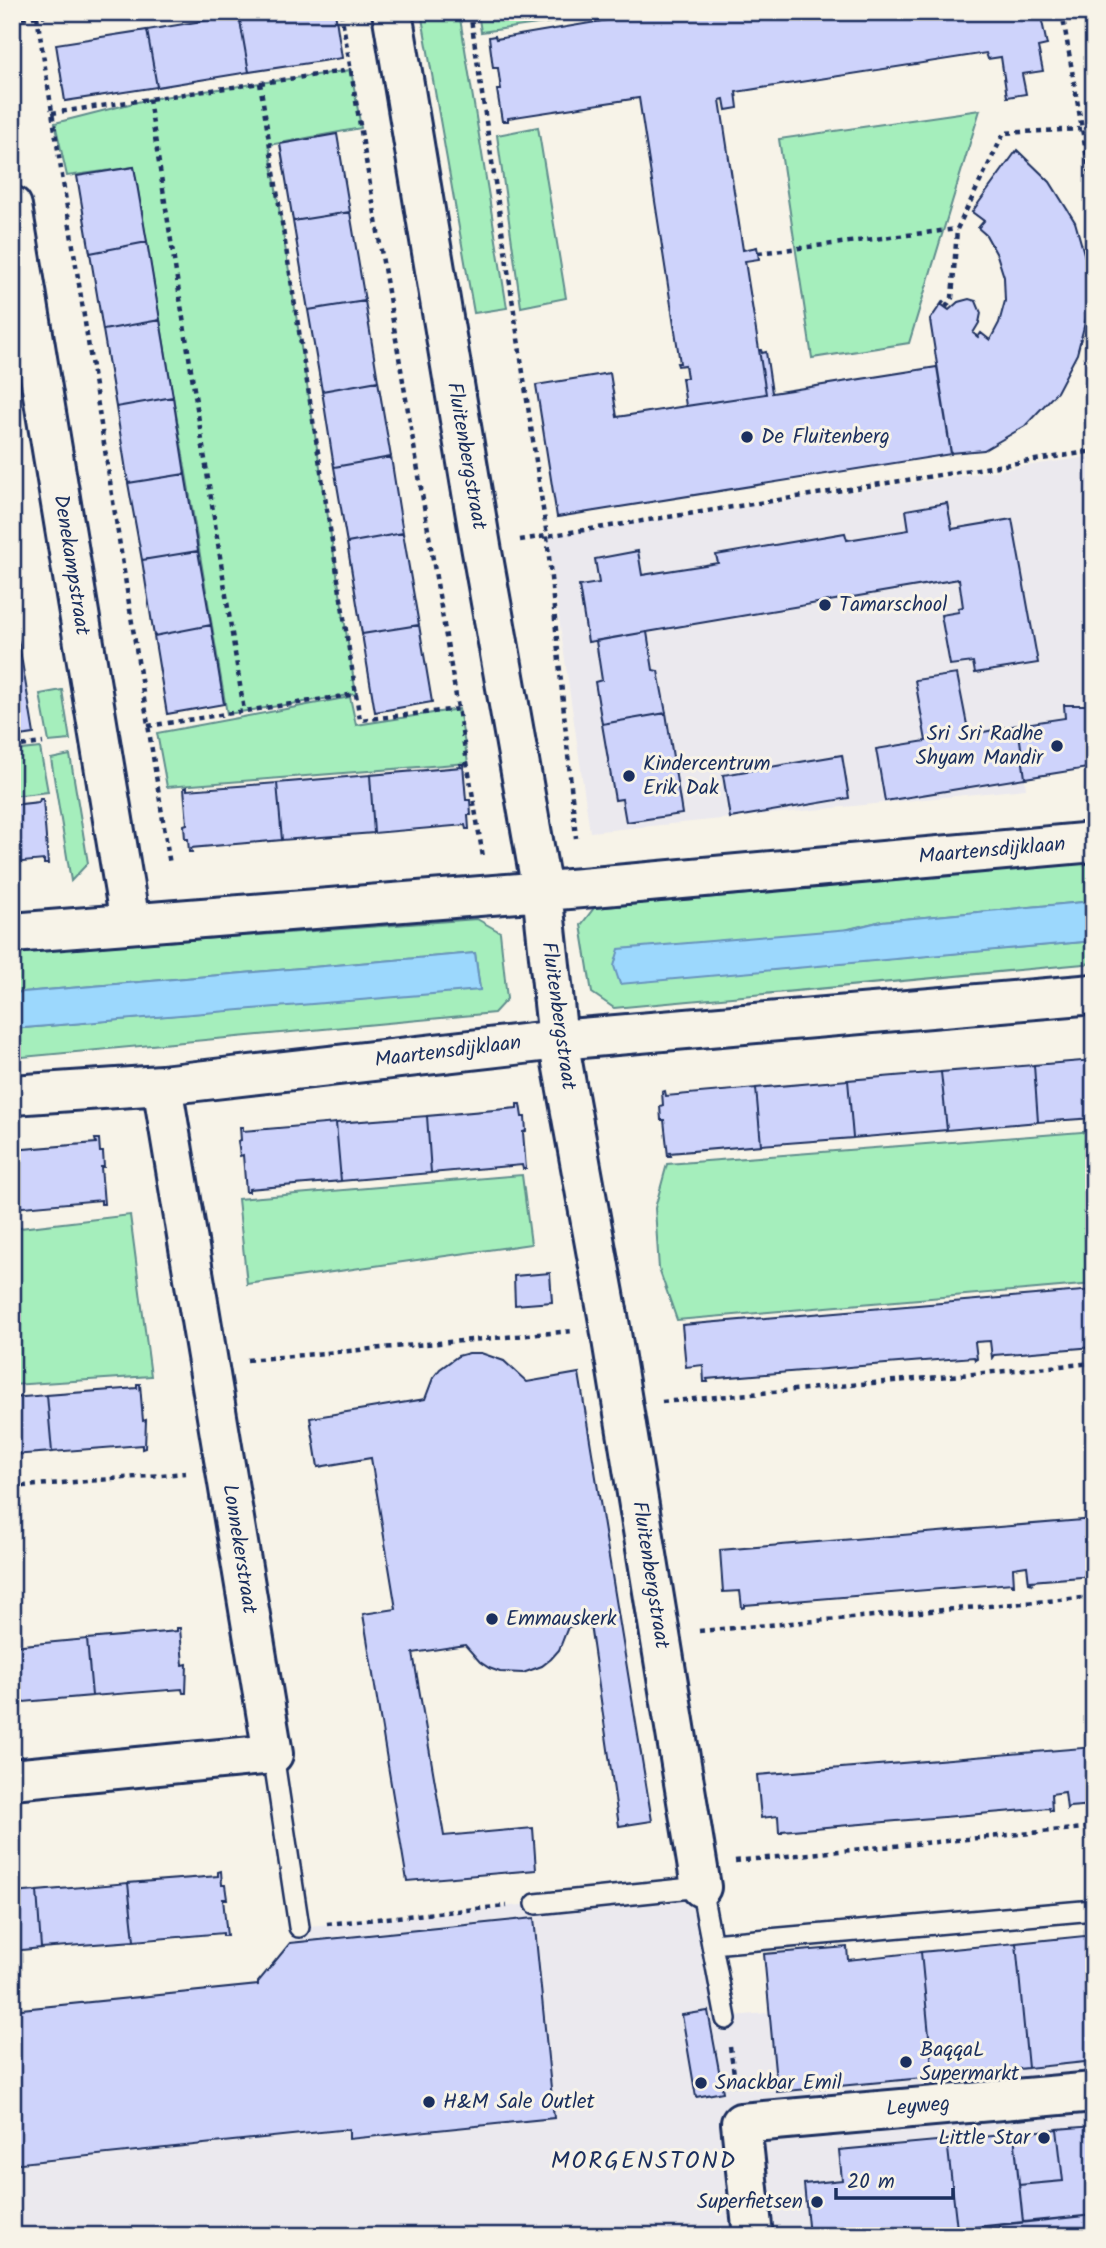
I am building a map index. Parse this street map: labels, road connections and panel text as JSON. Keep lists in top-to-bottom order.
{
  "streets": {
    "street": [
      "Fluitenbergstraat",
      "Denekampstraat",
      "Maartensdijklaan",
      "Lonnekerstraat",
      "Leyweg"
    ]
  },
  "crossings": [
    ["Fluitenbergstraat", "Maartensdijklaan"],
    ["Denekampstraat", "Maartensdijklaan"],
    ["Maartensdijklaan", "Lonnekerstraat"]
  ],
  "districts": ["MORGENSTOND"],
  "places": [
    "De Fluitenberg",
    "Tamarschool",
    "Sri Sri Radhe Shyam Mandir",
    "Kindercentrum Erik Dak",
    "Emmauskerk",
    "BaqqaL Supermarkt",
    "Snackbar Emil",
    "H&M Sale Outlet",
    "Little Star",
    "Superfietsen"
  ],
  "scale_bar": "20 m"
}
